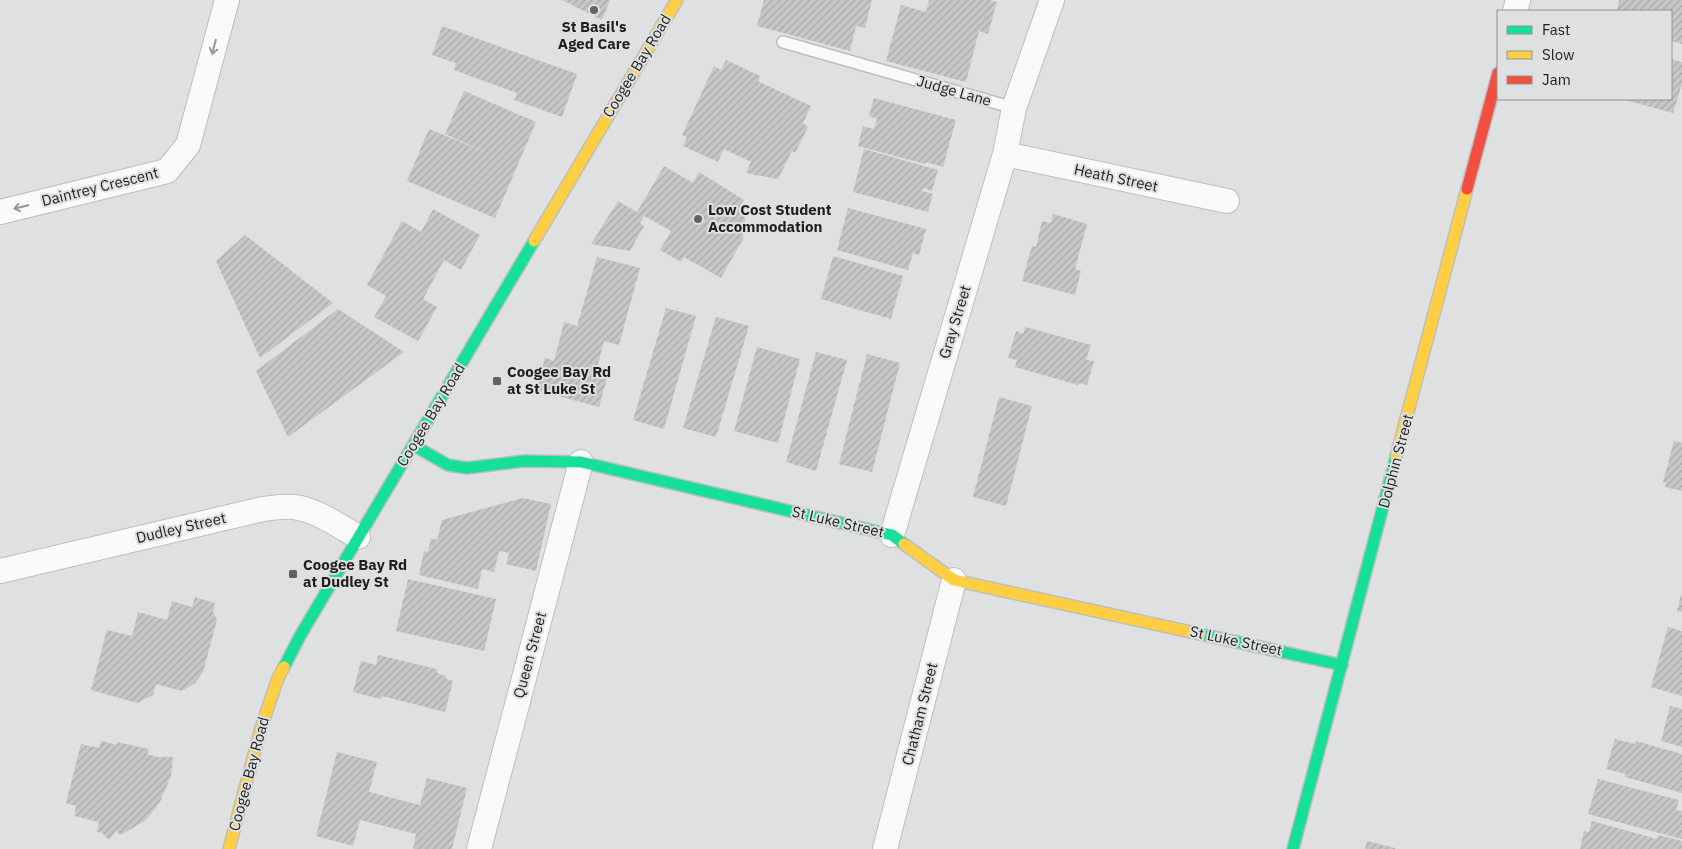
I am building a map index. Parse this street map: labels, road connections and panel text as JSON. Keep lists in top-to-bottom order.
{
  "streets": {
    "street": [
      "Coogee Bay Road",
      "Heath Street",
      "Daintrey Crescent",
      "Gray Street",
      "Dolphin Street",
      "St Luke Street",
      "Dudley Street",
      "Queen Street",
      "Chatham Street"
    ],
    "lane": ["Judge Lane"]
  },
  "crossings": [
    ["Coogee Bay Road", "St Luke Street"],
    ["Coogee Bay Road", "Dudley Street"],
    ["Judge Lane", "Gray Street"],
    ["Heath Street", "Gray Street"],
    ["Gray Street", "St Luke Street"],
    ["Dolphin Street", "St Luke Street"],
    ["St Luke Street", "Queen Street"],
    ["St Luke Street", "Chatham Street"]
  ],
  "one_way": ["Daintrey Crescent"],
  "places": {
    "other": ["St Basil's Aged Care", "Low Cost Student Accommodation"],
    "transit": ["Coogee Bay Rd at St Luke St", "Coogee Bay Rd at Dudley St"]
  },
  "legend": ["Fast", "Slow", "Jam"]
}
